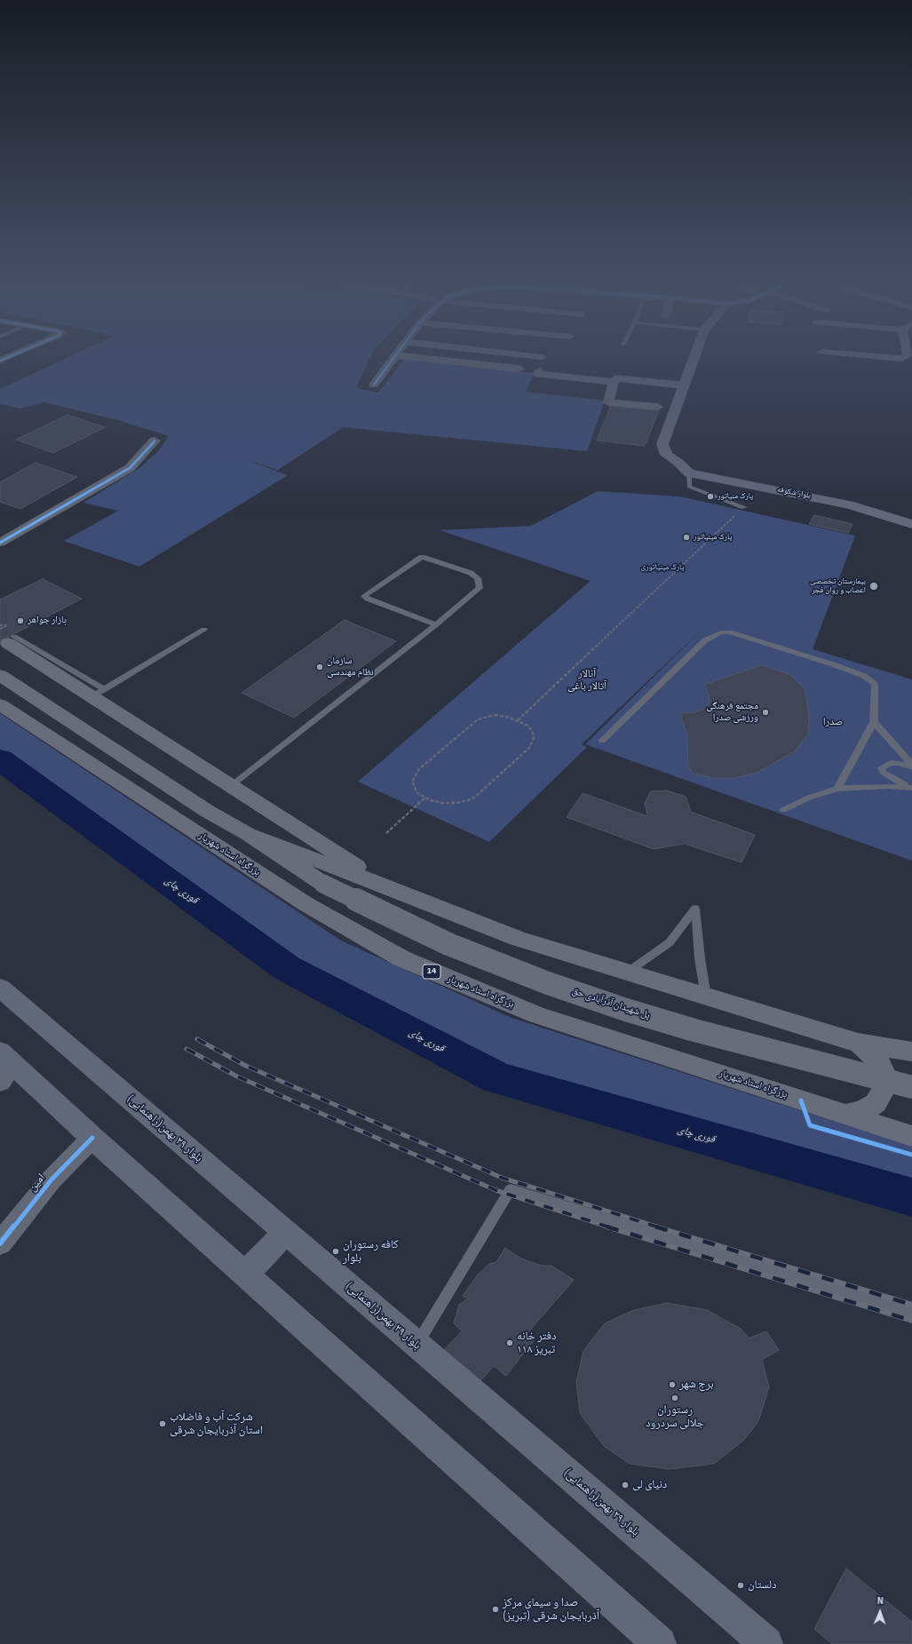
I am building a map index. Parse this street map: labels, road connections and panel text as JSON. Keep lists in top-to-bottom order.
{
  "streets": {
    "highway": ["بزرگراه استاد شهریار", "14", "پل شهیدان آذرآبادی حق"],
    "main road": ["بلوار شکوفه", "بلوار ٢٩ بهمن(راهنمایی)"],
    "street": ["امین"]
  },
  "districts": ["آنالار آتالار باغی", "صدرا"],
  "water": ["قوری چای"],
  "parks": ["پارک مینیاتوری"],
  "places": [
    "پارک منیاتور",
    "پارک مینیاتور",
    "بیمارستان تخصصی اعصاب و روان فجر",
    "بازار جواهر",
    "سازمان نظام مهندسی",
    "مجتمع فرهنگی ورزشی صدرا",
    "کافه رستوران بلوار",
    "دفتر خانه ۱۱۸ تبریز",
    "برج شهر",
    "رستوران جلالی سردرود",
    "شرکت آب و فاضلاب استان آذربایجان شرقی",
    "دنیای لی",
    "دلستان",
    "صدا و سیمای مرکز آذربایجان شرقی (تبریز)"
  ],
  "north": "top"
}
